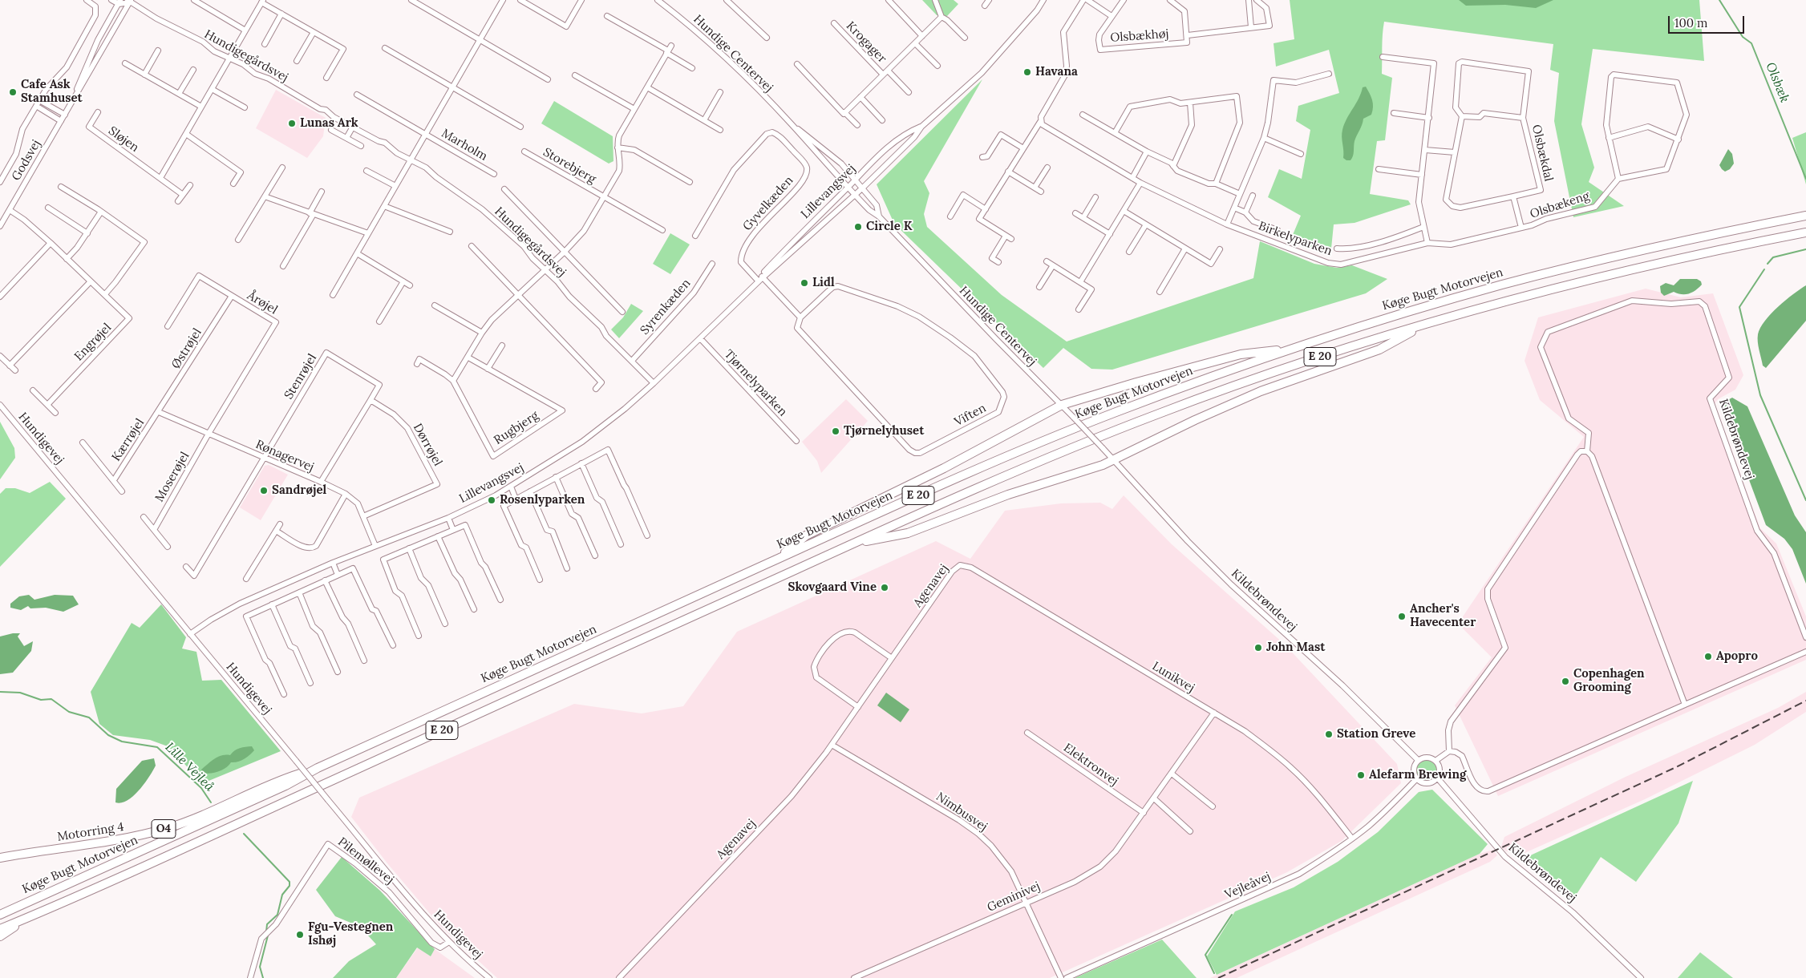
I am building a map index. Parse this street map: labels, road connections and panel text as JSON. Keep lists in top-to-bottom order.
{
  "streets": {
    "highway": [
      "Køge Bugt Motorvejen",
      "E 20",
      "O4",
      "Motorring 4"
    ],
    "street": [
      "Olsbækhøj",
      "Krogager",
      "Hundige Centervej",
      "Hundigegårdsvej",
      "Sløjen",
      "Marholm",
      "Olsbækdal",
      "Godsvej",
      "Storebjerg",
      "Lillevangsvej",
      "Gyvelkæden",
      "Olsbækeng",
      "Birkelyparken",
      "Årøjel",
      "Syrenkæden",
      "Engrøjel",
      "Østrøjel",
      "Stenrøjel",
      "Tjørnelyparken",
      "Viften",
      "Rugbjerg",
      "Hundigevej",
      "Kildebrøndevej",
      "Kærrøjel",
      "Dørrøjel",
      "Rønagervej",
      "Moserøjel",
      "Agenavej",
      "Lunikvej",
      "Elektronvej",
      "Nimbusvej",
      "Pilemøllevej",
      "Vejleåvej",
      "Geminivej"
    ]
  },
  "crossings": [
    ["Hundige Centervej", "Lillevangsvej"],
    ["Hundige Centervej", "Kildebrøndevej"],
    ["Hundigegårdsvej", "Marholm"],
    ["Hundigegårdsvej", "Godsvej"],
    ["Hundigegårdsvej", "Storebjerg"],
    ["Hundigegårdsvej", "Lillevangsvej"],
    ["Hundigegårdsvej", "Syrenkæden"],
    ["Godsvej", "Engrøjel"],
    ["Lillevangsvej", "Gyvelkæden"],
    ["Lillevangsvej", "Tjørnelyparken"],
    ["Lillevangsvej", "Hundigevej"],
    ["Lillevangsvej", "Rønagervej"],
    ["Olsbækeng", "Birkelyparken"],
    ["Køge Bugt Motorvejen", "Motorring 4"],
    ["Årøjel", "Østrøjel"],
    ["Årøjel", "Rønagervej"],
    ["Årøjel", "Moserøjel"],
    ["Østrøjel", "Kærrøjel"],
    ["Østrøjel", "Rønagervej"],
    ["Stenrøjel", "Dørrøjel"],
    ["Stenrøjel", "Rønagervej"],
    ["Hundigevej", "Pilemøllevej"],
    ["Kildebrøndevej", "Vejleåvej"],
    ["Kærrøjel", "Rønagervej"],
    ["Dørrøjel", "Rønagervej"],
    ["Rønagervej", "Moserøjel"],
    ["Agenavej", "Lunikvej"],
    ["Agenavej", "Nimbusvej"],
    ["Lunikvej", "Vejleåvej"],
    ["Lunikvej", "Geminivej"],
    ["Elektronvej", "Geminivej"],
    ["Nimbusvej", "Geminivej"]
  ],
  "water": ["Olsbæk", "Lille Vejleå"],
  "places": [
    "Havana",
    "Cafe Ask Stamhuset",
    "Lunas Ark",
    "Circle K",
    "Lidl",
    "Tjørnelyhuset",
    "Sandrøjel",
    "Rosenlyparken",
    "Skovgaard Vine",
    "Ancher's Havecenter",
    "John Mast",
    "Apopro",
    "Copenhagen Grooming",
    "Station Greve",
    "Alefarm Brewing",
    "Fgu-Vestegnen Ishøj"
  ],
  "scale_bar": "100 m"
}
